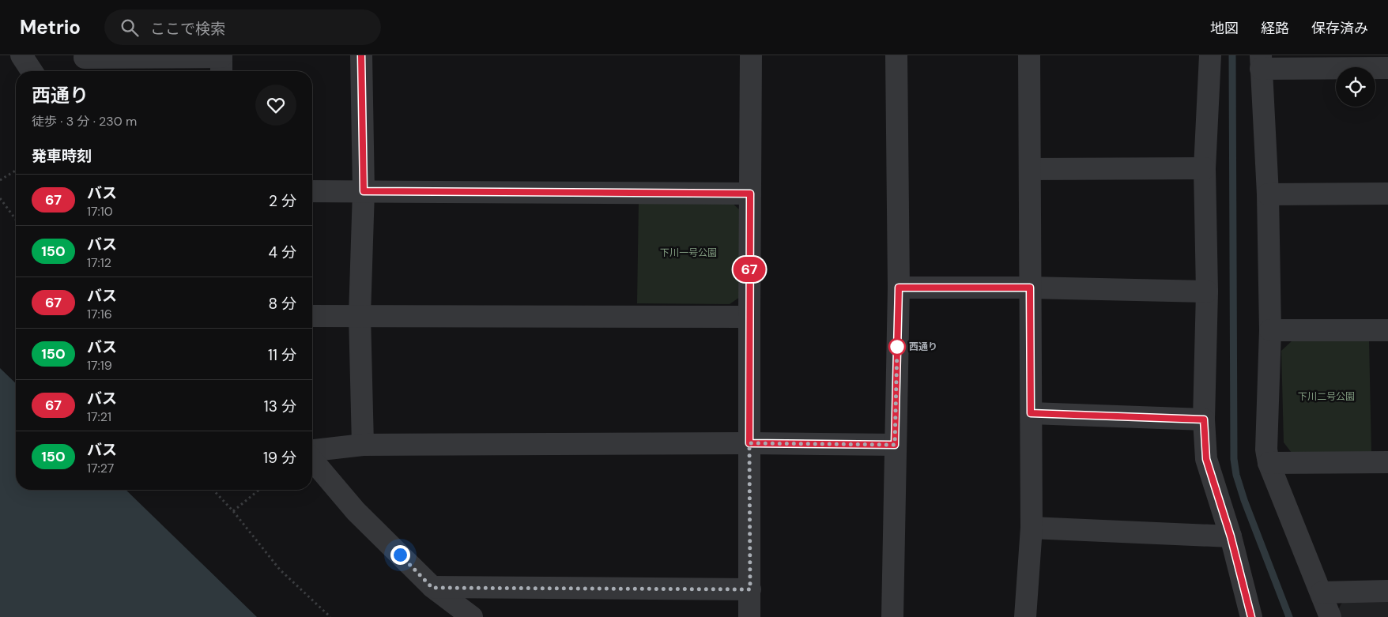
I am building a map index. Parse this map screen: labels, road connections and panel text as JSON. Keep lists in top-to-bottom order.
{
  "parks": ["下川一号公園", "下川二号公園"],
  "places": ["西通り"],
  "lines": ["bus line 67"],
  "page": {
    "header": "Metrio",
    "search": "ここで検索",
    "nav": ["地図", "経路", "保存済み"],
    "on_map": "67",
    "heading": [
      ["西通り", "徒歩 · 3 分 · 230 m"],
      "発車時刻"
    ],
    "list": [
      {
        "mark": "67",
        "name": "バス",
        "note": "17:10",
        "value": "2 分"
      },
      {
        "mark": "150",
        "name": "バス",
        "note": "17:12",
        "value": "4 分"
      },
      {
        "mark": "67",
        "name": "バス",
        "note": "17:16",
        "value": "8 分"
      },
      {
        "mark": "150",
        "name": "バス",
        "note": "17:19",
        "value": "11 分"
      },
      {
        "mark": "67",
        "name": "バス",
        "note": "17:21",
        "value": "13 分"
      },
      {
        "mark": "150",
        "name": "バス",
        "note": "17:27",
        "value": "19 分"
      }
    ]
  }
}
